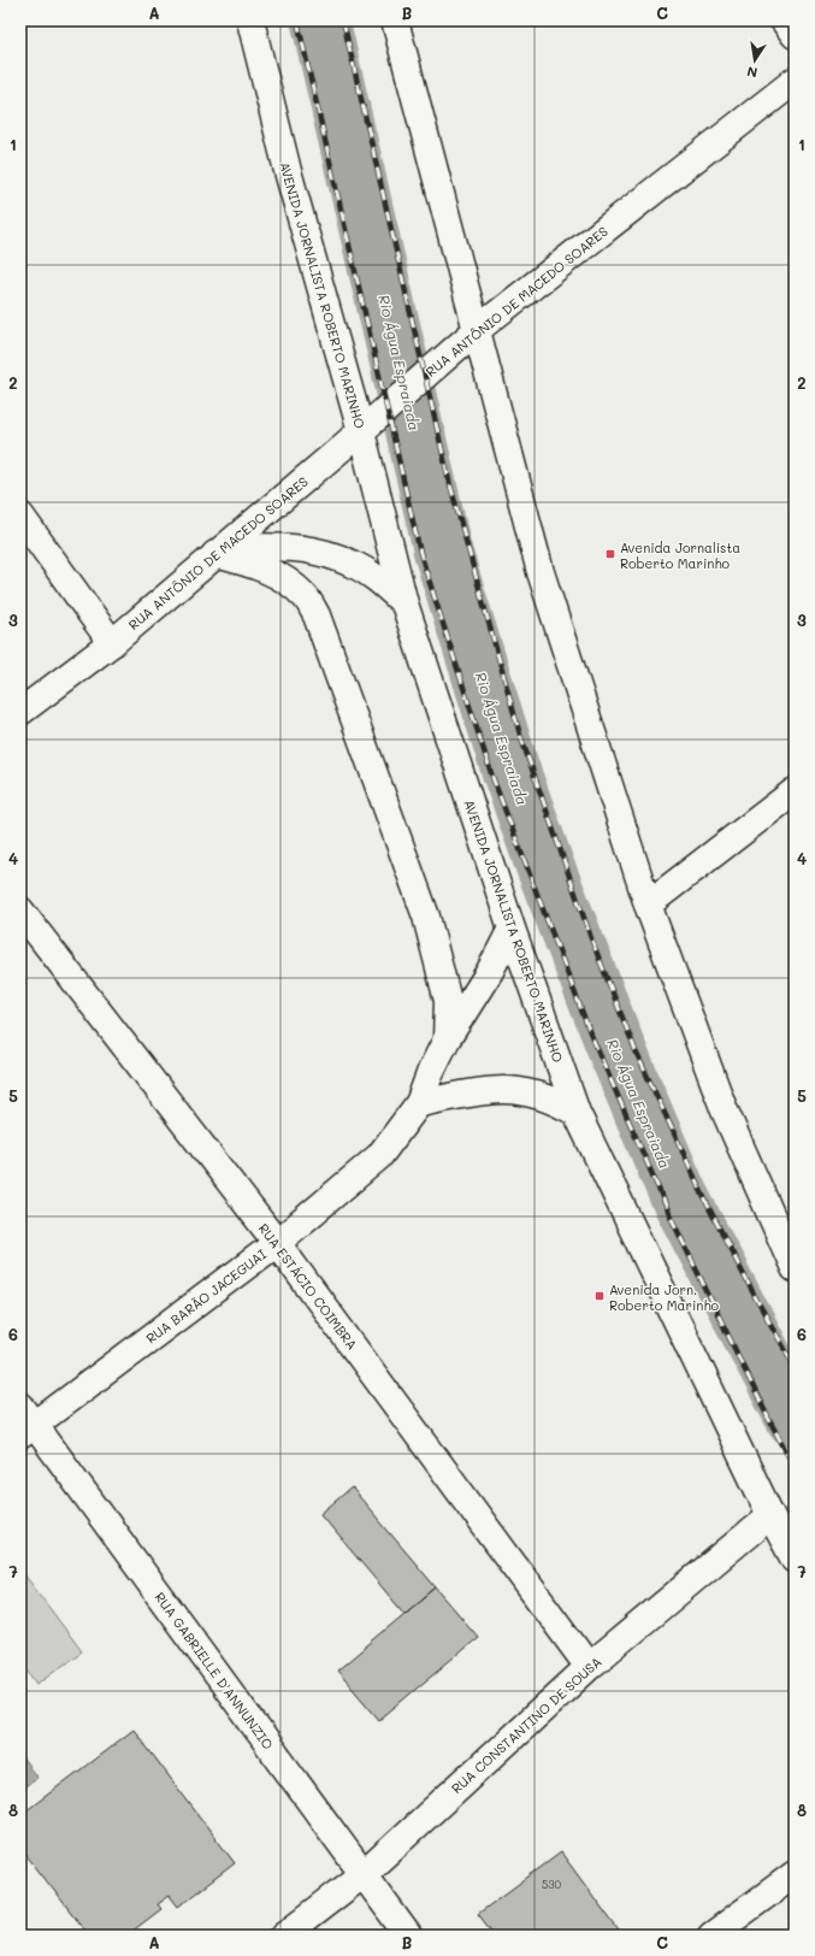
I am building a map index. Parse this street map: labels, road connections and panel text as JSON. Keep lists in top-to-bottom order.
{
  "streets": {
    "main road": [
      "AVENIDA JORNALISTA ROBERTO MARINHO",
      "RUA ANTÔNIO DE MACEDO SOARES",
      "RUA ESTÁCIO COIMBRA",
      "RUA BARÃO JACEGUAI",
      "RUA GABRIELLE D'ANNUNZIO",
      "RUA CONSTANTINO DE SOUSA"
    ]
  },
  "crossings": [
    ["AVENIDA JORNALISTA ROBERTO MARINHO", "RUA ANTÔNIO DE MACEDO SOARES"],
    ["AVENIDA JORNALISTA ROBERTO MARINHO", "RUA BARÃO JACEGUAI"],
    ["AVENIDA JORNALISTA ROBERTO MARINHO", "RUA CONSTANTINO DE SOUSA"],
    ["RUA ESTÁCIO COIMBRA", "RUA BARÃO JACEGUAI"],
    ["RUA ESTÁCIO COIMBRA", "RUA CONSTANTINO DE SOUSA"],
    ["RUA BARÃO JACEGUAI", "RUA GABRIELLE D'ANNUNZIO"],
    ["RUA GABRIELLE D'ANNUNZIO", "RUA CONSTANTINO DE SOUSA"]
  ],
  "water": ["Rio Água Espraiada"],
  "places": {
    "transit": ["Avenida Jornalista Roberto Marinho", "Avenida Jorn. Roberto Marinho"]
  },
  "house_numbers": ["530"],
  "north": "bottom",
  "grid": {
    "columns": ["A", "B", "C"],
    "rows": [
      "1",
      "2",
      "3",
      "4",
      "5",
      "6",
      "7",
      "8"
    ]
  }
}
